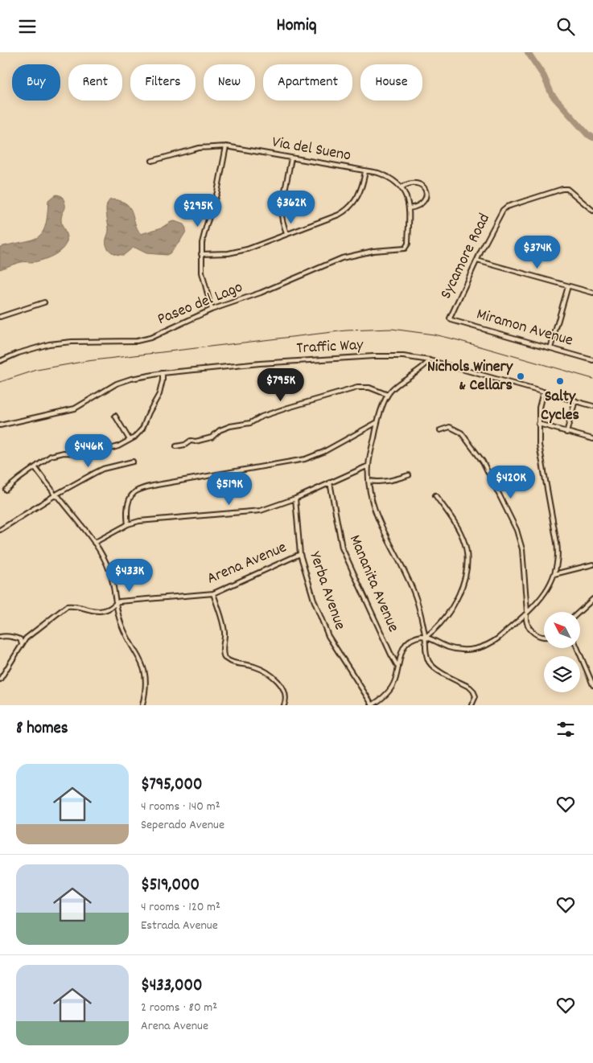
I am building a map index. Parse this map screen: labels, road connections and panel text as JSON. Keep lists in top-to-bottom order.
{
  "streets": {
    "street": [
      "Via del Sueno",
      "Sycamore Road",
      "Paseo del Lago",
      "Miramon Avenue",
      "Traffic Way",
      "Arena Avenue",
      "Mananita Avenue",
      "Yerba Avenue"
    ]
  },
  "crossings": [
    ["Via del Sueno", "Paseo del Lago"],
    ["Sycamore Road", "Miramon Avenue"],
    ["Arena Avenue", "Yerba Avenue"]
  ],
  "places": ["Nichols Winery & Cellars", "Salty Cycles"],
  "north": "top left",
  "page": {
    "header": "Homiq",
    "chip": [
      "Buy",
      "Rent",
      "Filters",
      "New",
      "Apartment",
      "House"
    ],
    "price": [
      "$362K",
      "$295K",
      "$374K",
      "$795K",
      "$446K",
      "$420K",
      "$519K",
      "$433K"
    ],
    "heading": "8 homes",
    "list": [
      {
        "name": "$795,000",
        "note": "4 rooms · 140 m² · Seperado Avenue"
      },
      {
        "name": "$519,000",
        "note": "4 rooms · 120 m² · Estrada Avenue"
      },
      {
        "name": "$433,000",
        "note": "2 rooms · 80 m² · Arena Avenue"
      }
    ]
  }
}
